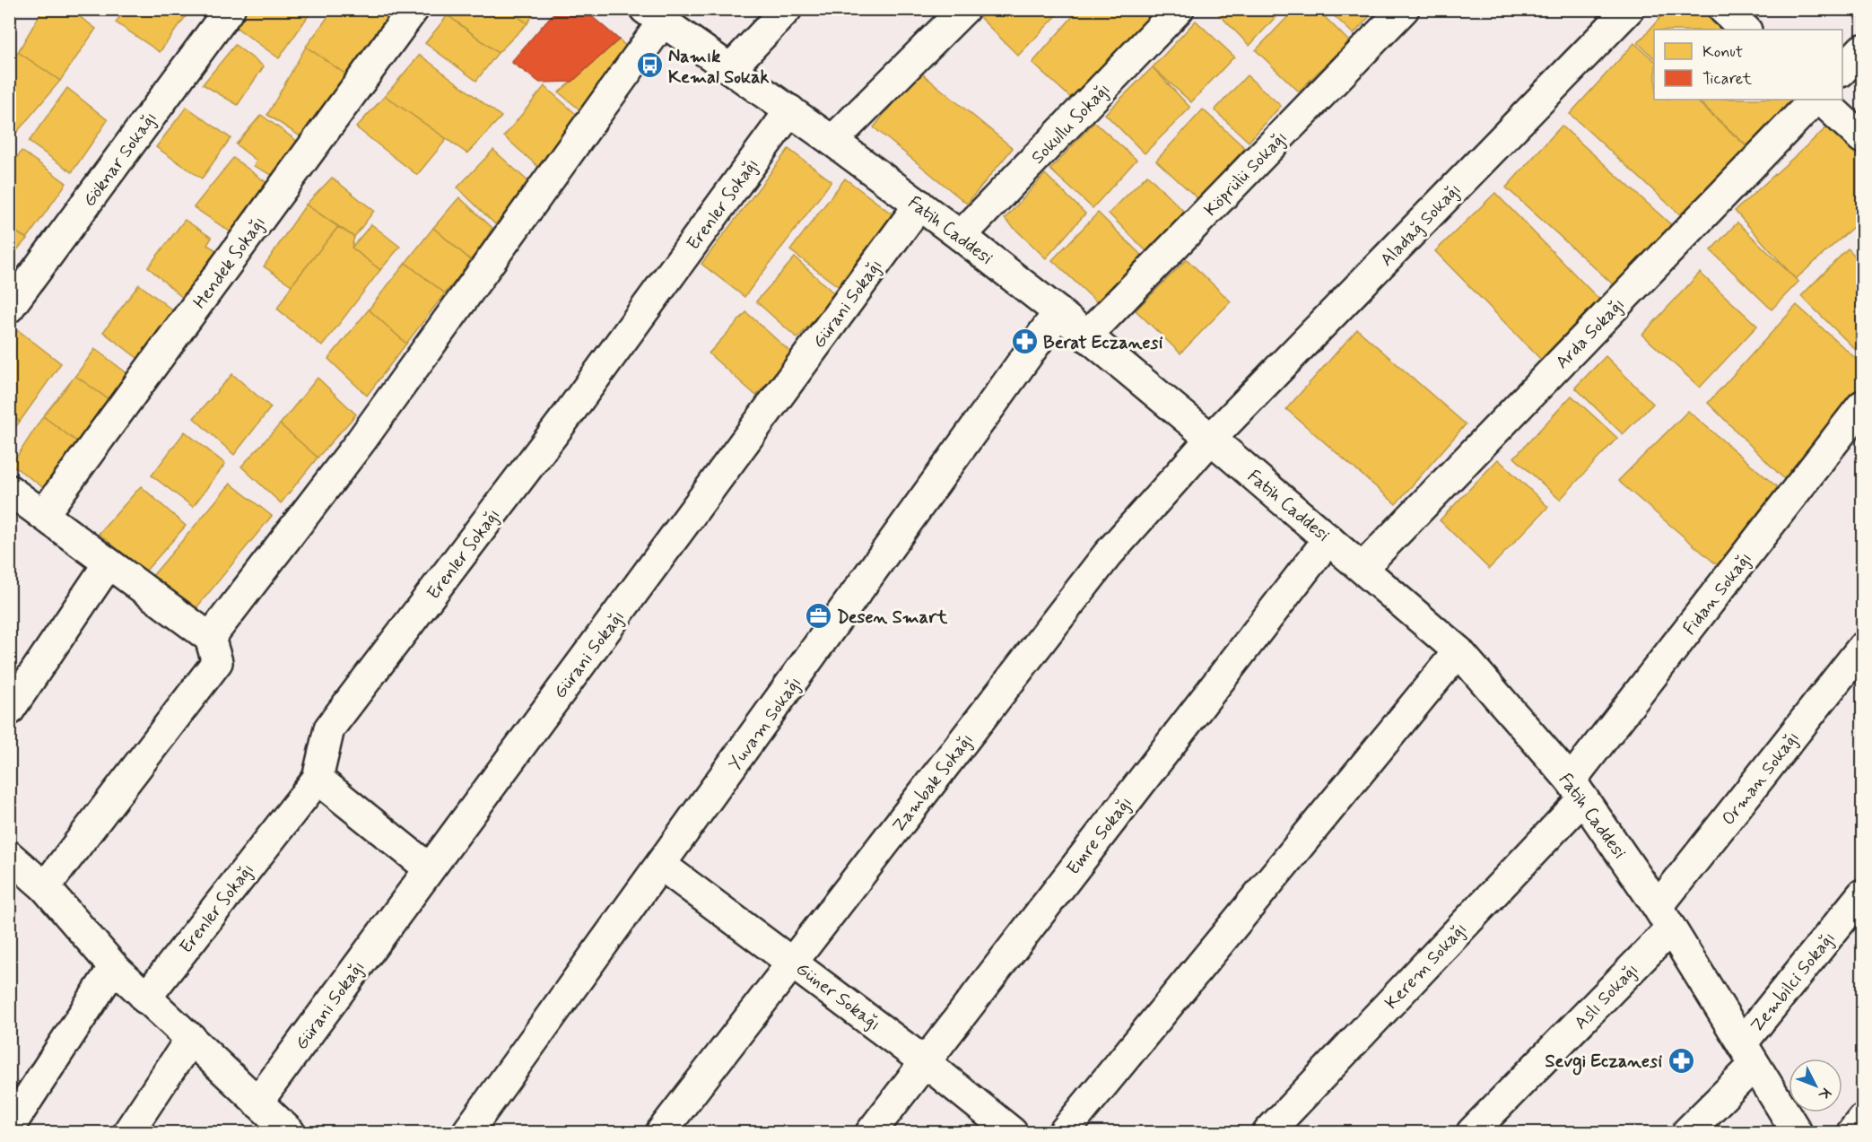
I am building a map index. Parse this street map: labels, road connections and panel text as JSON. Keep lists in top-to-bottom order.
{
  "streets": {
    "street": [
      "Sokullu Sokağı",
      "Göknar Sokağı",
      "Köprülü Sokağı",
      "Erenler Sokağı",
      "Aladağ Sokağı",
      "Fatih Caddesi",
      "Hendek Sokağı",
      "Gürani Sokağı",
      "Arda Sokağı",
      "Fidan Sokağı",
      "Yuvam Sokağı",
      "Orman Sokağı",
      "Zambak Sokağı",
      "Emre Sokağı",
      "Kerem Sokağı",
      "Zembilci Sokağı",
      "Güner Sokağı",
      "Aslı Sokağı"
    ]
  },
  "crossings": [
    ["Sokullu Sokağı", "Fatih Caddesi"],
    ["Köprülü Sokağı", "Fatih Caddesi"],
    ["Erenler Sokağı", "Fatih Caddesi"],
    ["Aladağ Sokağı", "Fatih Caddesi"],
    ["Aladağ Sokağı", "Zambak Sokağı"],
    ["Fatih Caddesi", "Gürani Sokağı"],
    ["Fatih Caddesi", "Arda Sokağı"],
    ["Fatih Caddesi", "Fidan Sokağı"],
    ["Fatih Caddesi", "Yuvam Sokağı"],
    ["Fatih Caddesi", "Orman Sokağı"],
    ["Fatih Caddesi", "Zambak Sokağı"],
    ["Fatih Caddesi", "Emre Sokağı"],
    ["Fatih Caddesi", "Kerem Sokağı"],
    ["Fatih Caddesi", "Zembilci Sokağı"],
    ["Fatih Caddesi", "Aslı Sokağı"],
    ["Fidan Sokağı", "Kerem Sokağı"],
    ["Yuvam Sokağı", "Güner Sokağı"],
    ["Orman Sokağı", "Aslı Sokağı"],
    ["Zambak Sokağı", "Güner Sokağı"],
    ["Emre Sokağı", "Güner Sokağı"]
  ],
  "places": {
    "bus stop": ["Namık Kemal Sokak"],
    "pharmacy": ["Berat Eczanesi", "Sevgi Eczanesi"],
    "office": ["Desen Smart"]
  },
  "legend": ["Konut", "Ticaret"],
  "north": "bottom right"
}
